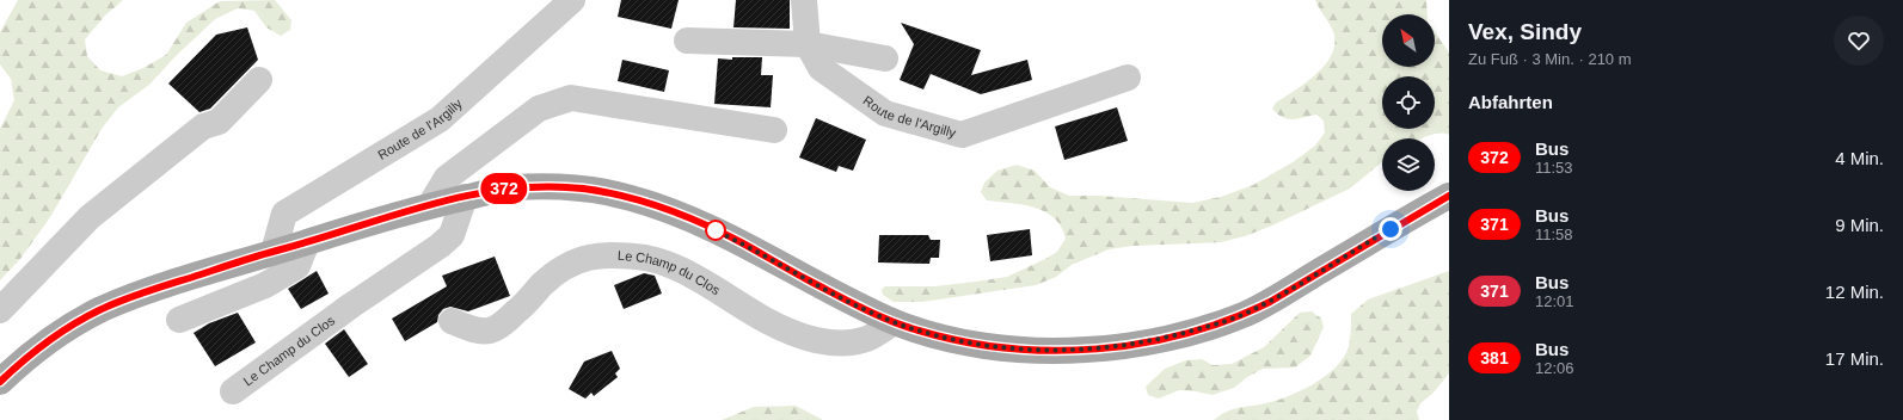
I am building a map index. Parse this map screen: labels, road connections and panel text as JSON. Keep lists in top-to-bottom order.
{
  "streets": {
    "street": ["Route de l'Argilly", "Le Champ du Clos"]
  },
  "lines": ["bus line 372"],
  "north": "top left",
  "page": {
    "on_map": "372",
    "heading": [
      ["Vex, Sindy", "Zu Fuß · 3 Min. · 210 m"],
      "Abfahrten"
    ],
    "list": [
      {
        "mark": "372",
        "name": "Bus",
        "note": "11:53",
        "value": "4 Min."
      },
      {
        "mark": "371",
        "name": "Bus",
        "note": "11:58",
        "value": "9 Min."
      },
      {
        "mark": "371",
        "name": "Bus",
        "note": "12:01",
        "value": "12 Min."
      },
      {
        "mark": "381",
        "name": "Bus",
        "note": "12:06",
        "value": "17 Min."
      }
    ]
  }
}
